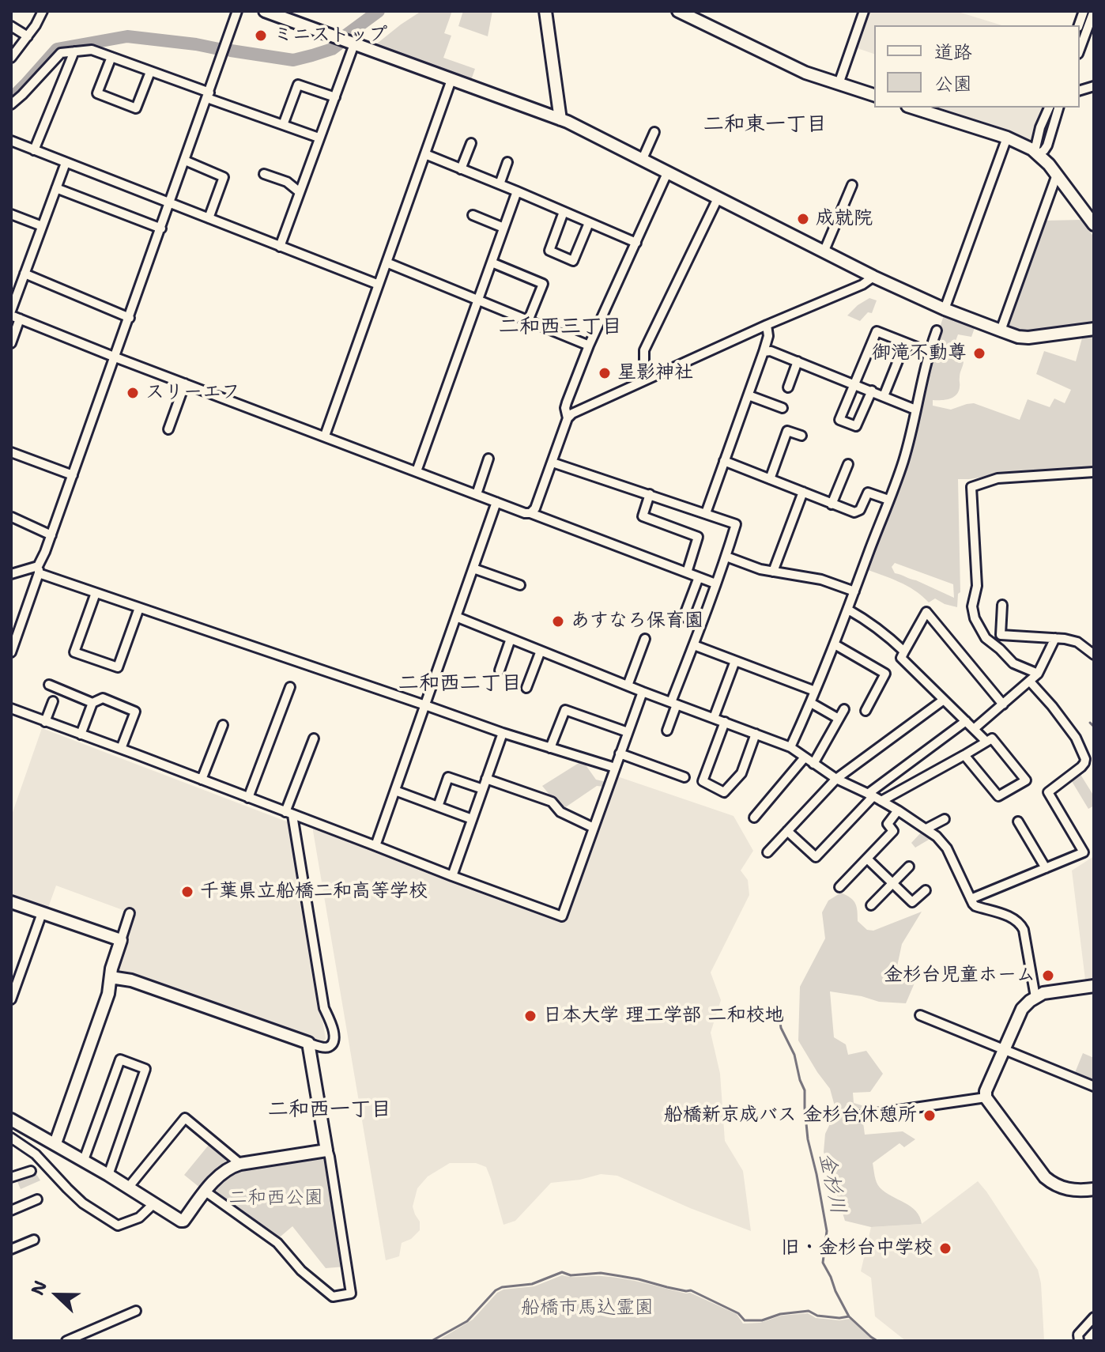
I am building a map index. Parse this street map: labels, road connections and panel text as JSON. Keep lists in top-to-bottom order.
{
  "districts": [
    "二和東一丁目",
    "二和西三丁目",
    "二和西二丁目",
    "二和西一丁目"
  ],
  "water": ["金杉川"],
  "parks": ["二和西公園", "船橋市馬込霊園"],
  "places": [
    "ミニストップ",
    "成就院",
    "御滝不動尊",
    "星影神社",
    "スリーエフ",
    "あすなろ保育園",
    "千葉県立船橋二和高等学校",
    "金杉台児童ホーム",
    "日本大学 理工学部 二和校地",
    "船橋新京成バス 金杉台休憩所",
    "旧・金杉台中学校"
  ],
  "legend": ["道路", "公園"],
  "north": "left"
}
